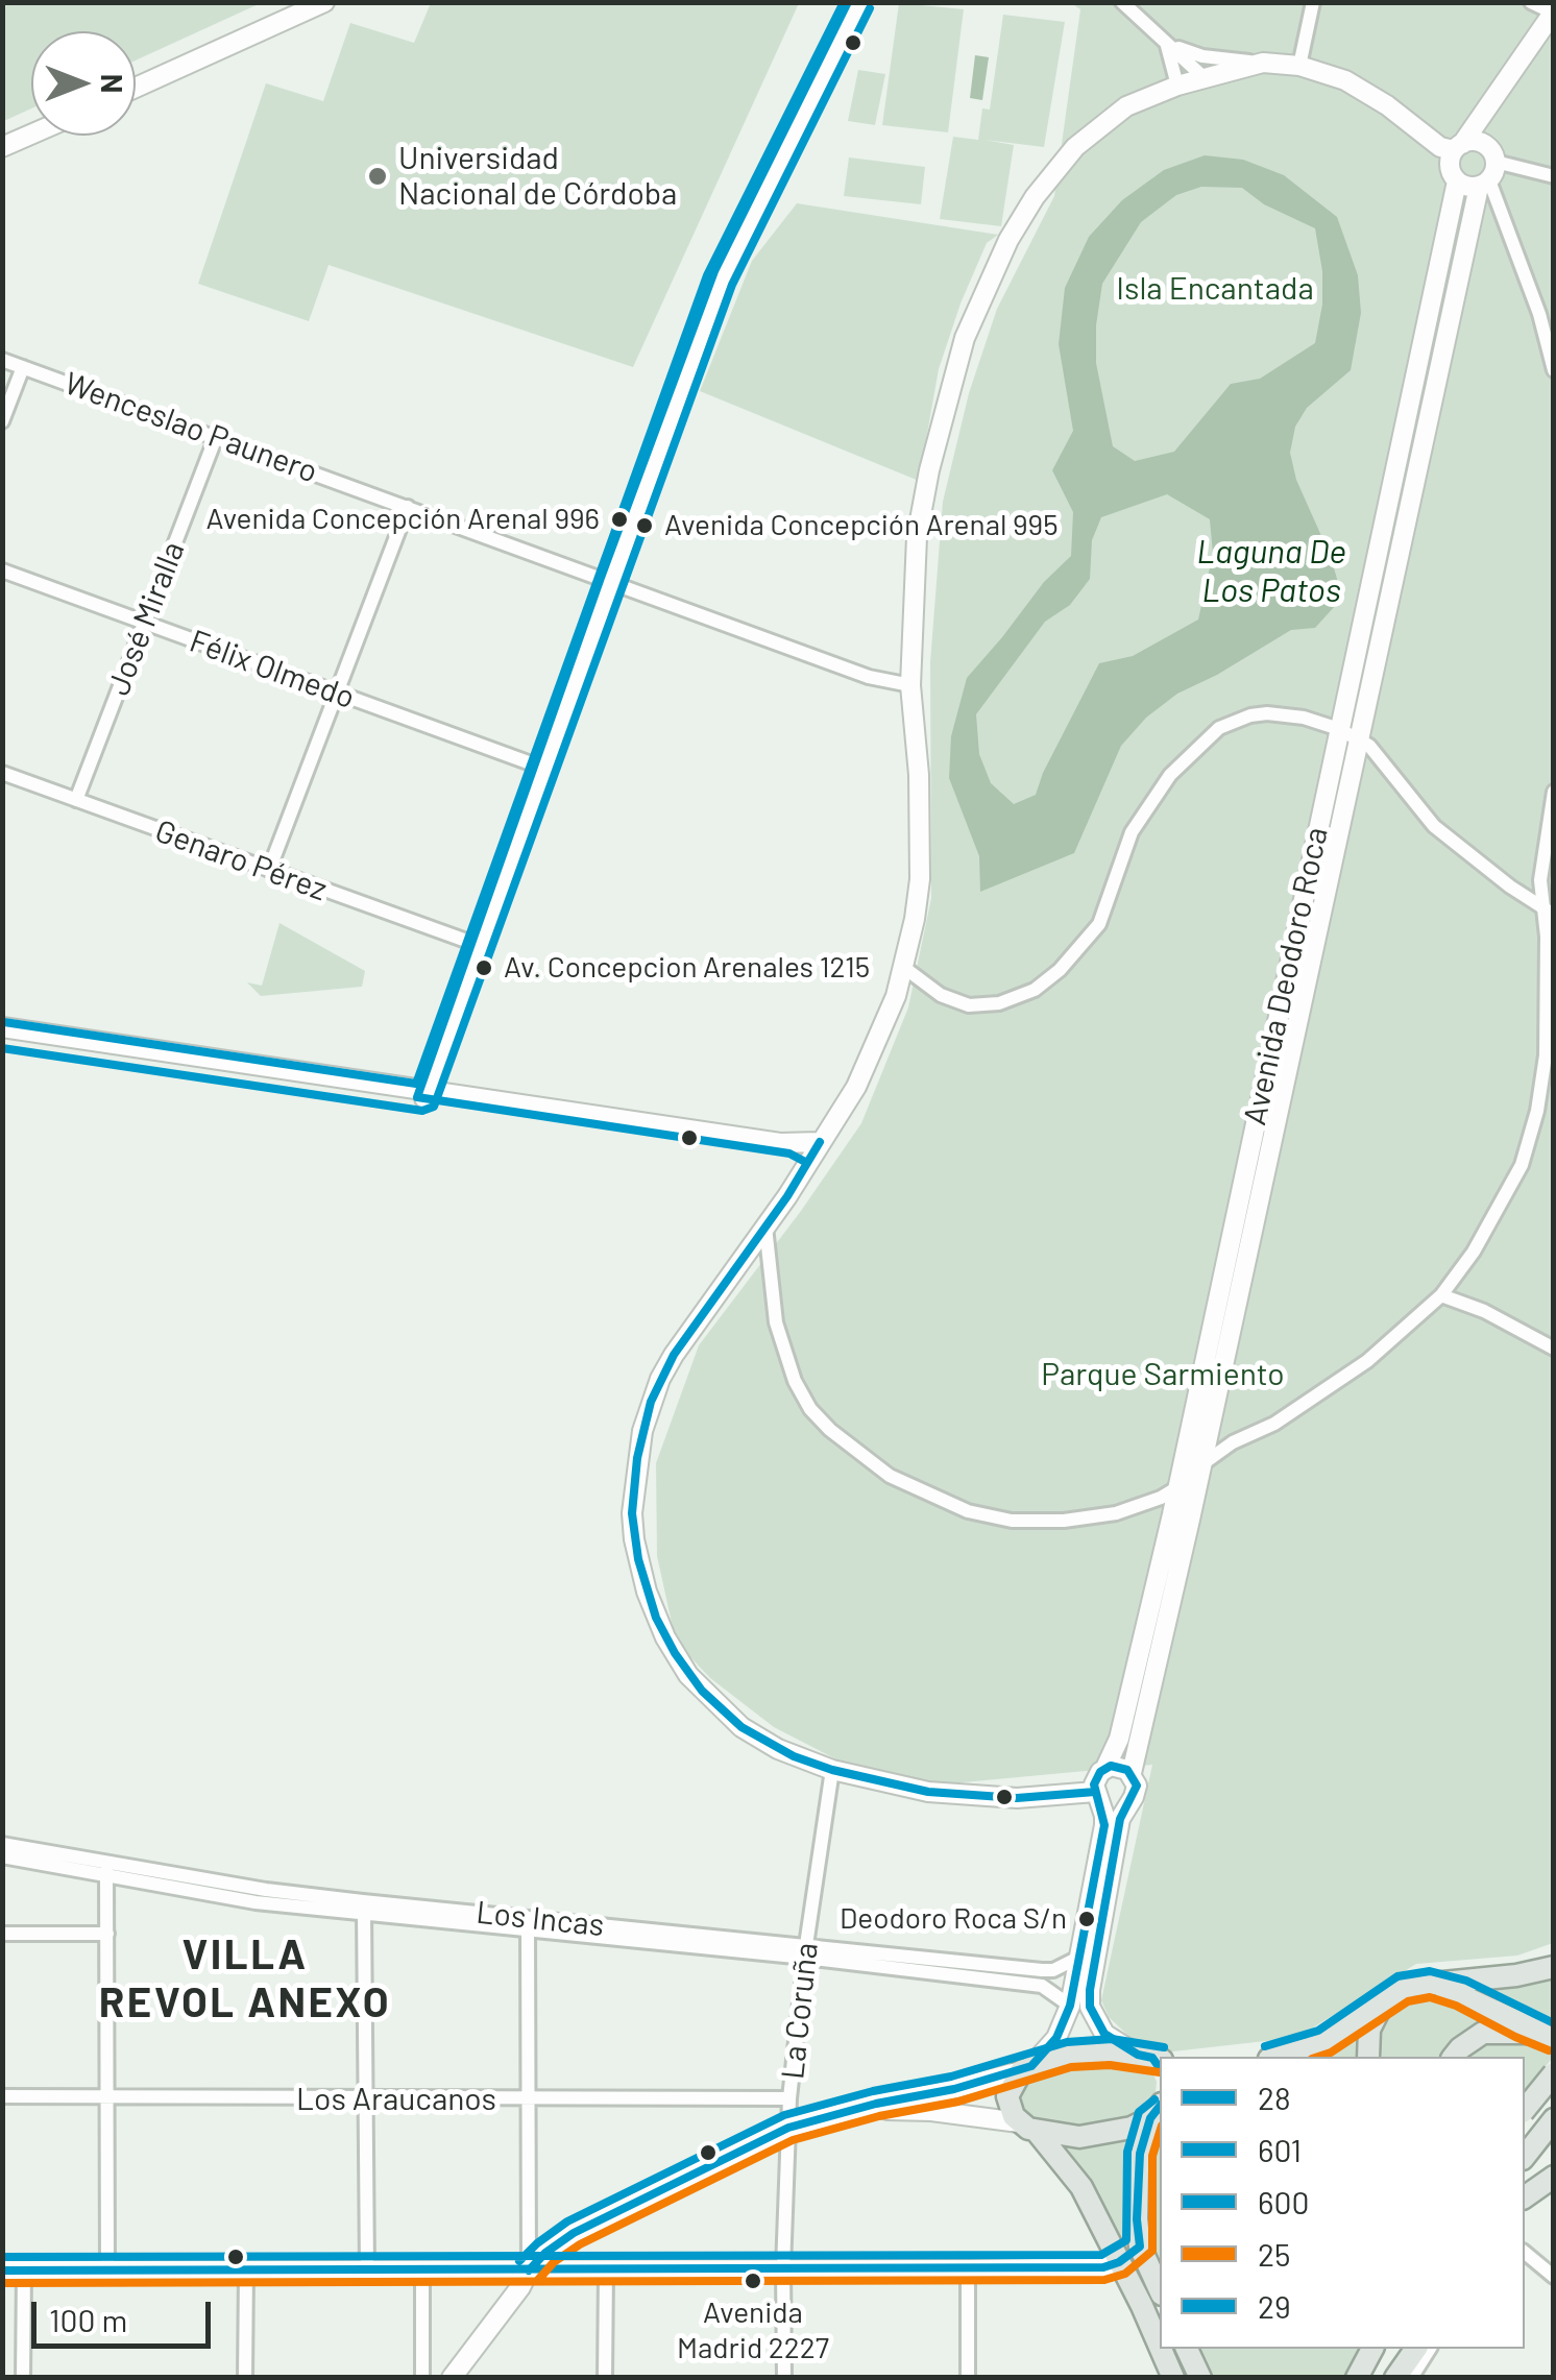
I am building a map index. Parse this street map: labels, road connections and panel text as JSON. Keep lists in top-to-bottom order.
{
  "streets": {
    "main road": ["Avenida Deodoro Roca"],
    "street": [
      "Wenceslao Paunero",
      "José Miralla",
      "Félix Olmedo",
      "Genaro Pérez",
      "Los Incas",
      "La Coruña",
      "Los Araucanos"
    ]
  },
  "crossings": [
    ["Wenceslao Paunero", "José Miralla"],
    ["José Miralla", "Félix Olmedo"],
    ["José Miralla", "Genaro Pérez"],
    ["Avenida Deodoro Roca", "Los Incas"],
    ["Los Incas", "La Coruña"],
    ["La Coruña", "Los Araucanos"]
  ],
  "districts": ["VILLA REVOL ANEXO"],
  "water": ["Laguna De Los Patos"],
  "parks": ["Isla Encantada", "Parque Sarmiento"],
  "places": [
    "Universidad Nacional de Córdoba",
    "Avenida Concepción Arenal 996",
    "Avenida Concepción Arenal 995",
    "Av. Concepcion Arenales 1215",
    "Deodoro Roca S/n",
    "Avenida Madrid 2227"
  ],
  "lines": [
    "transit line 28",
    "transit line 600",
    "transit line 601",
    "transit line 29",
    "transit line 25"
  ],
  "legend": [
    "28",
    "601",
    "600",
    "25",
    "29"
  ],
  "scale_bar": "100 m",
  "north": "right"
}
